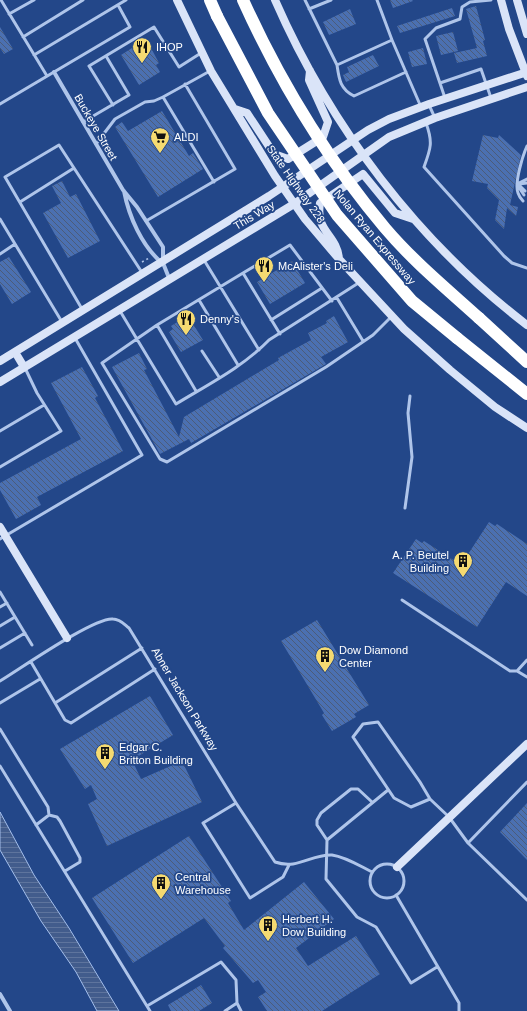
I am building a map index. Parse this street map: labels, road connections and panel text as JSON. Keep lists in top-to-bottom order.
{
  "streets": {
    "highway": ["Nolan Ryan Expressway"],
    "main road": ["State Highway 228", "This Way"],
    "street": ["Buckeye Street"],
    "lane": ["Abner Jackson Parkway"]
  },
  "crossings": [
    ["Buckeye Street", "This Way"],
    ["State Highway 228", "This Way"]
  ],
  "places": {
    "restaurant": ["IHOP", "McAlister's Deli", "Denny's"],
    "supermarket": ["ALDI"],
    "building": [
      "A. P. Beutel Building",
      "Dow Diamond Center",
      "Edgar C. Britton Building",
      "Central Warehouse",
      "Herbert H. Dow Building"
    ]
  }
}
